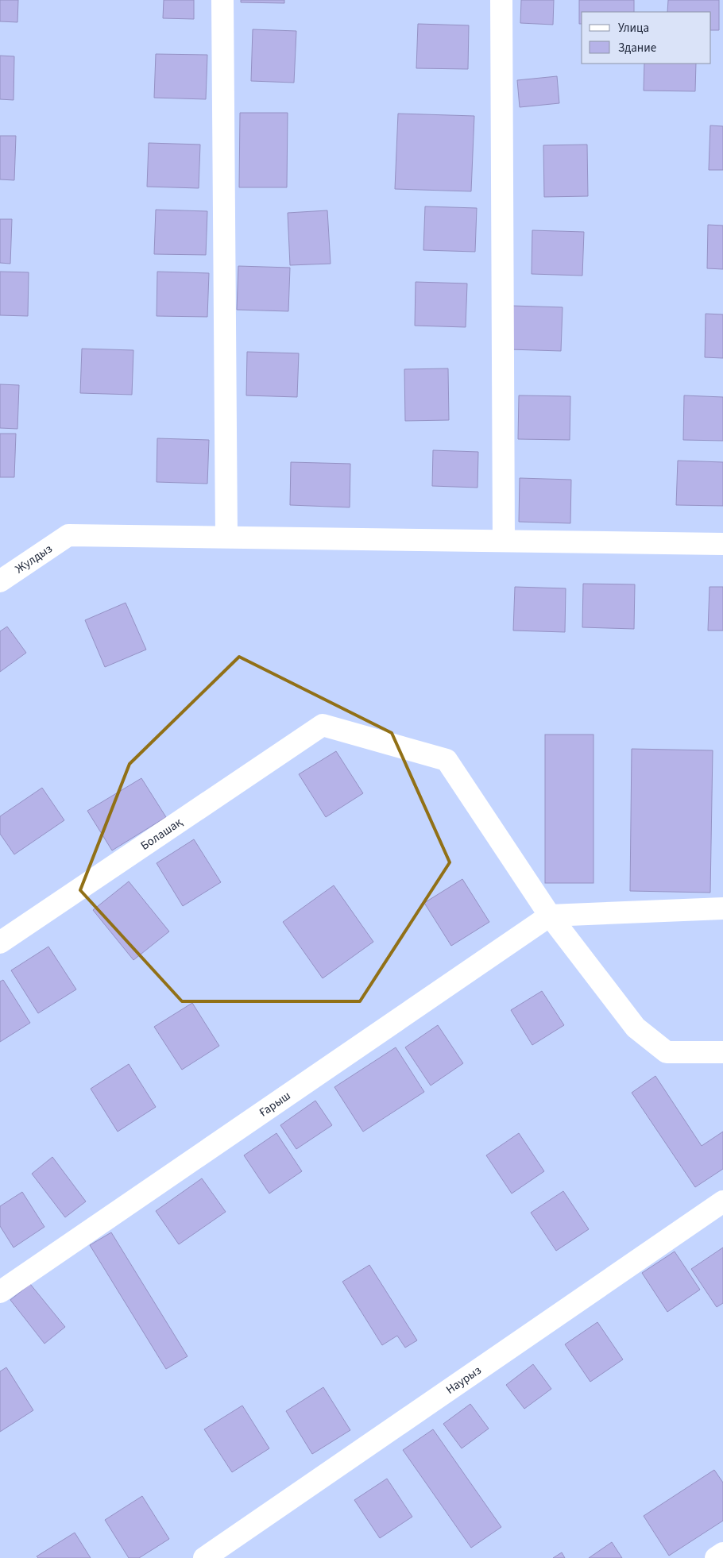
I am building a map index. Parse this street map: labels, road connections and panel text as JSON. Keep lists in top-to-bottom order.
{
  "streets": {
    "street": [
      "Жулдыз",
      "Болашақ",
      "Ғарыш",
      "Наурыз"
    ]
  },
  "crossings": [
    ["Болашақ", "Ғарыш"]
  ],
  "legend": ["Улица", "Здание"]
}
